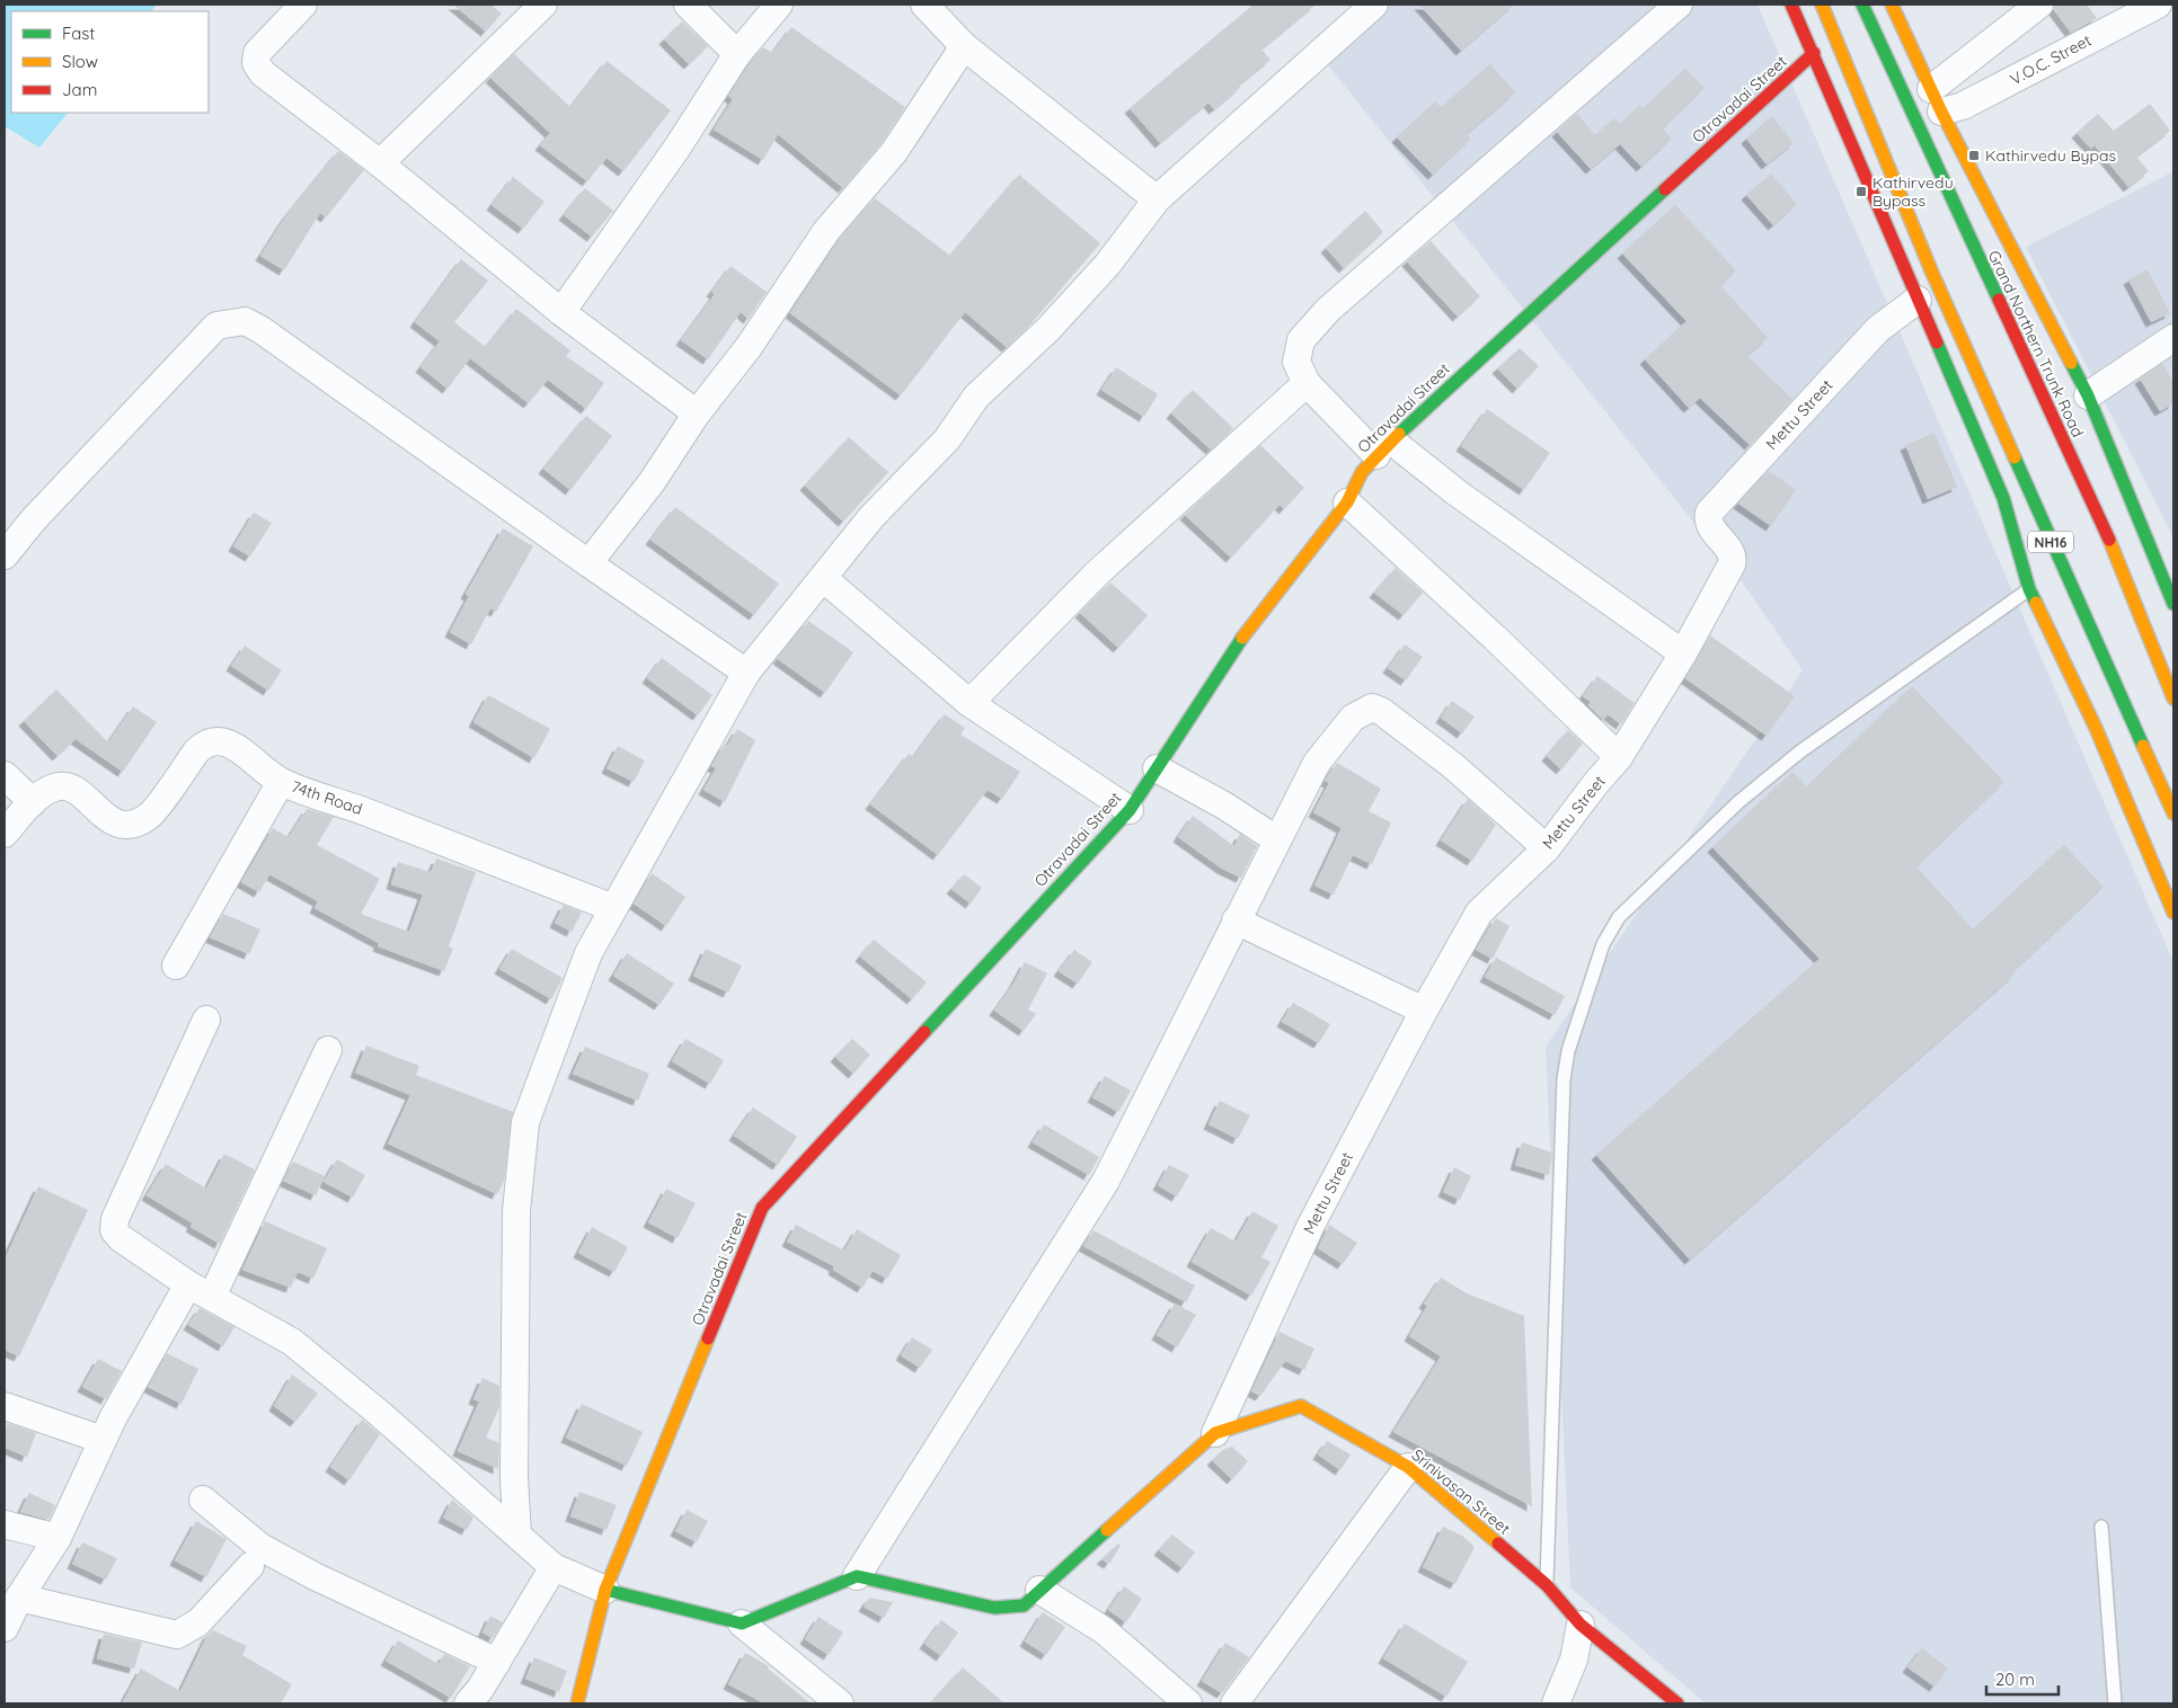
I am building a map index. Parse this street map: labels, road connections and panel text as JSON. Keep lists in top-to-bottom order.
{
  "streets": {
    "main road": [
      "Otravadai Street",
      "Grand Northern Trunk Road",
      "NH16",
      "Srinivasan Street"
    ],
    "street": ["V.O.C. Street", "Mettu Street", "74th Road"]
  },
  "crossings": [
    ["Mettu Street", "Srinivasan Street"]
  ],
  "places": {
    "transit": ["Kathirvedu Bypas", "Kathirvedu Bypass"]
  },
  "legend": ["Fast", "Slow", "Jam"],
  "scale_bar": "20 m"
}
